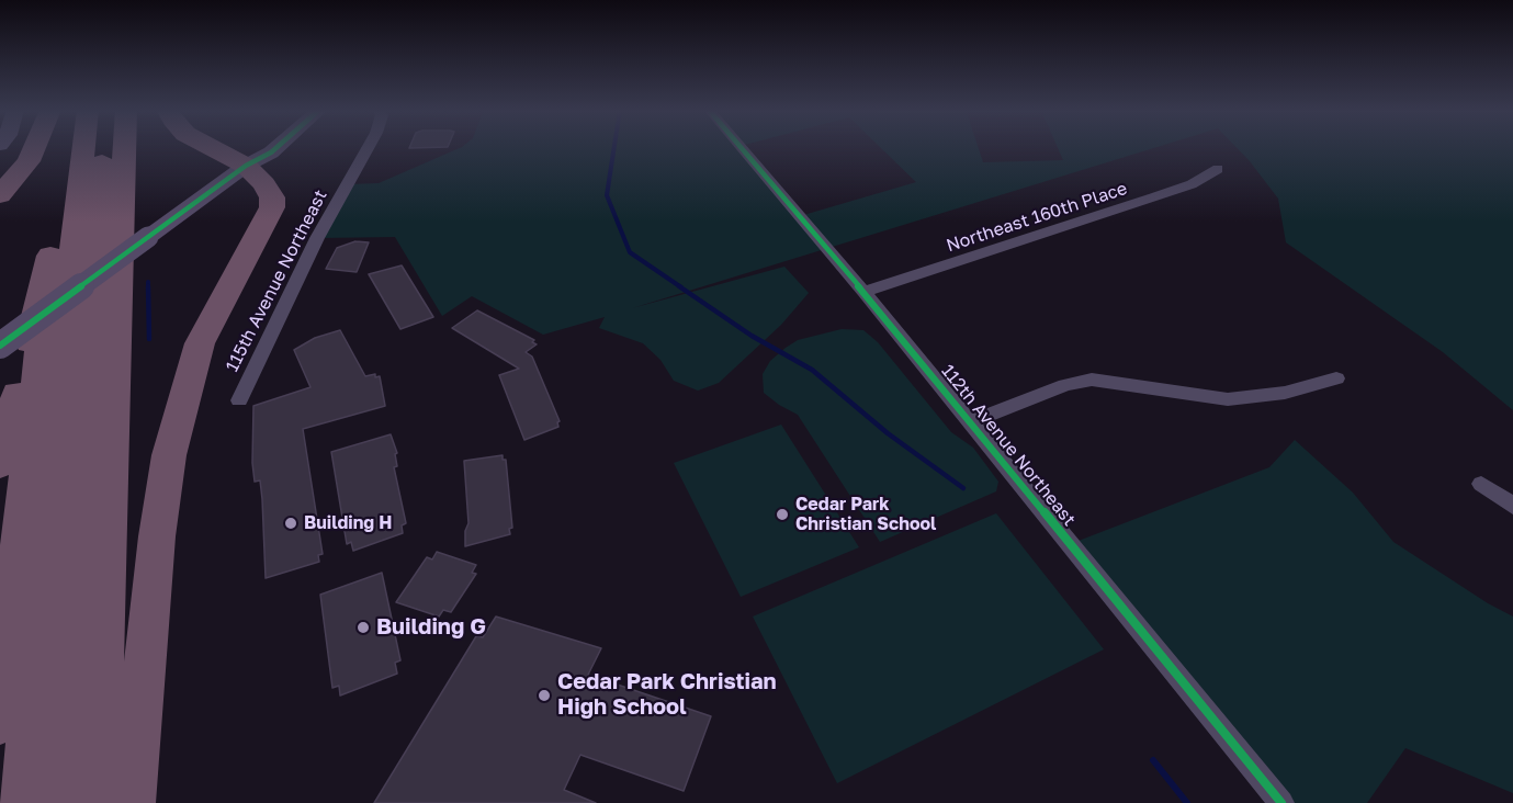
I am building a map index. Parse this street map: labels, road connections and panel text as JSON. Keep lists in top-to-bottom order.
{
  "streets": {
    "street": ["Northeast 160th Place", "115th Avenue Northeast", "112th Avenue Northeast"]
  },
  "crossings": [
    ["Northeast 160th Place", "112th Avenue Northeast"]
  ],
  "places": [
    "Cedar Park Christian School",
    "Building H",
    "Building G",
    "Cedar Park Christian High School"
  ]
}
